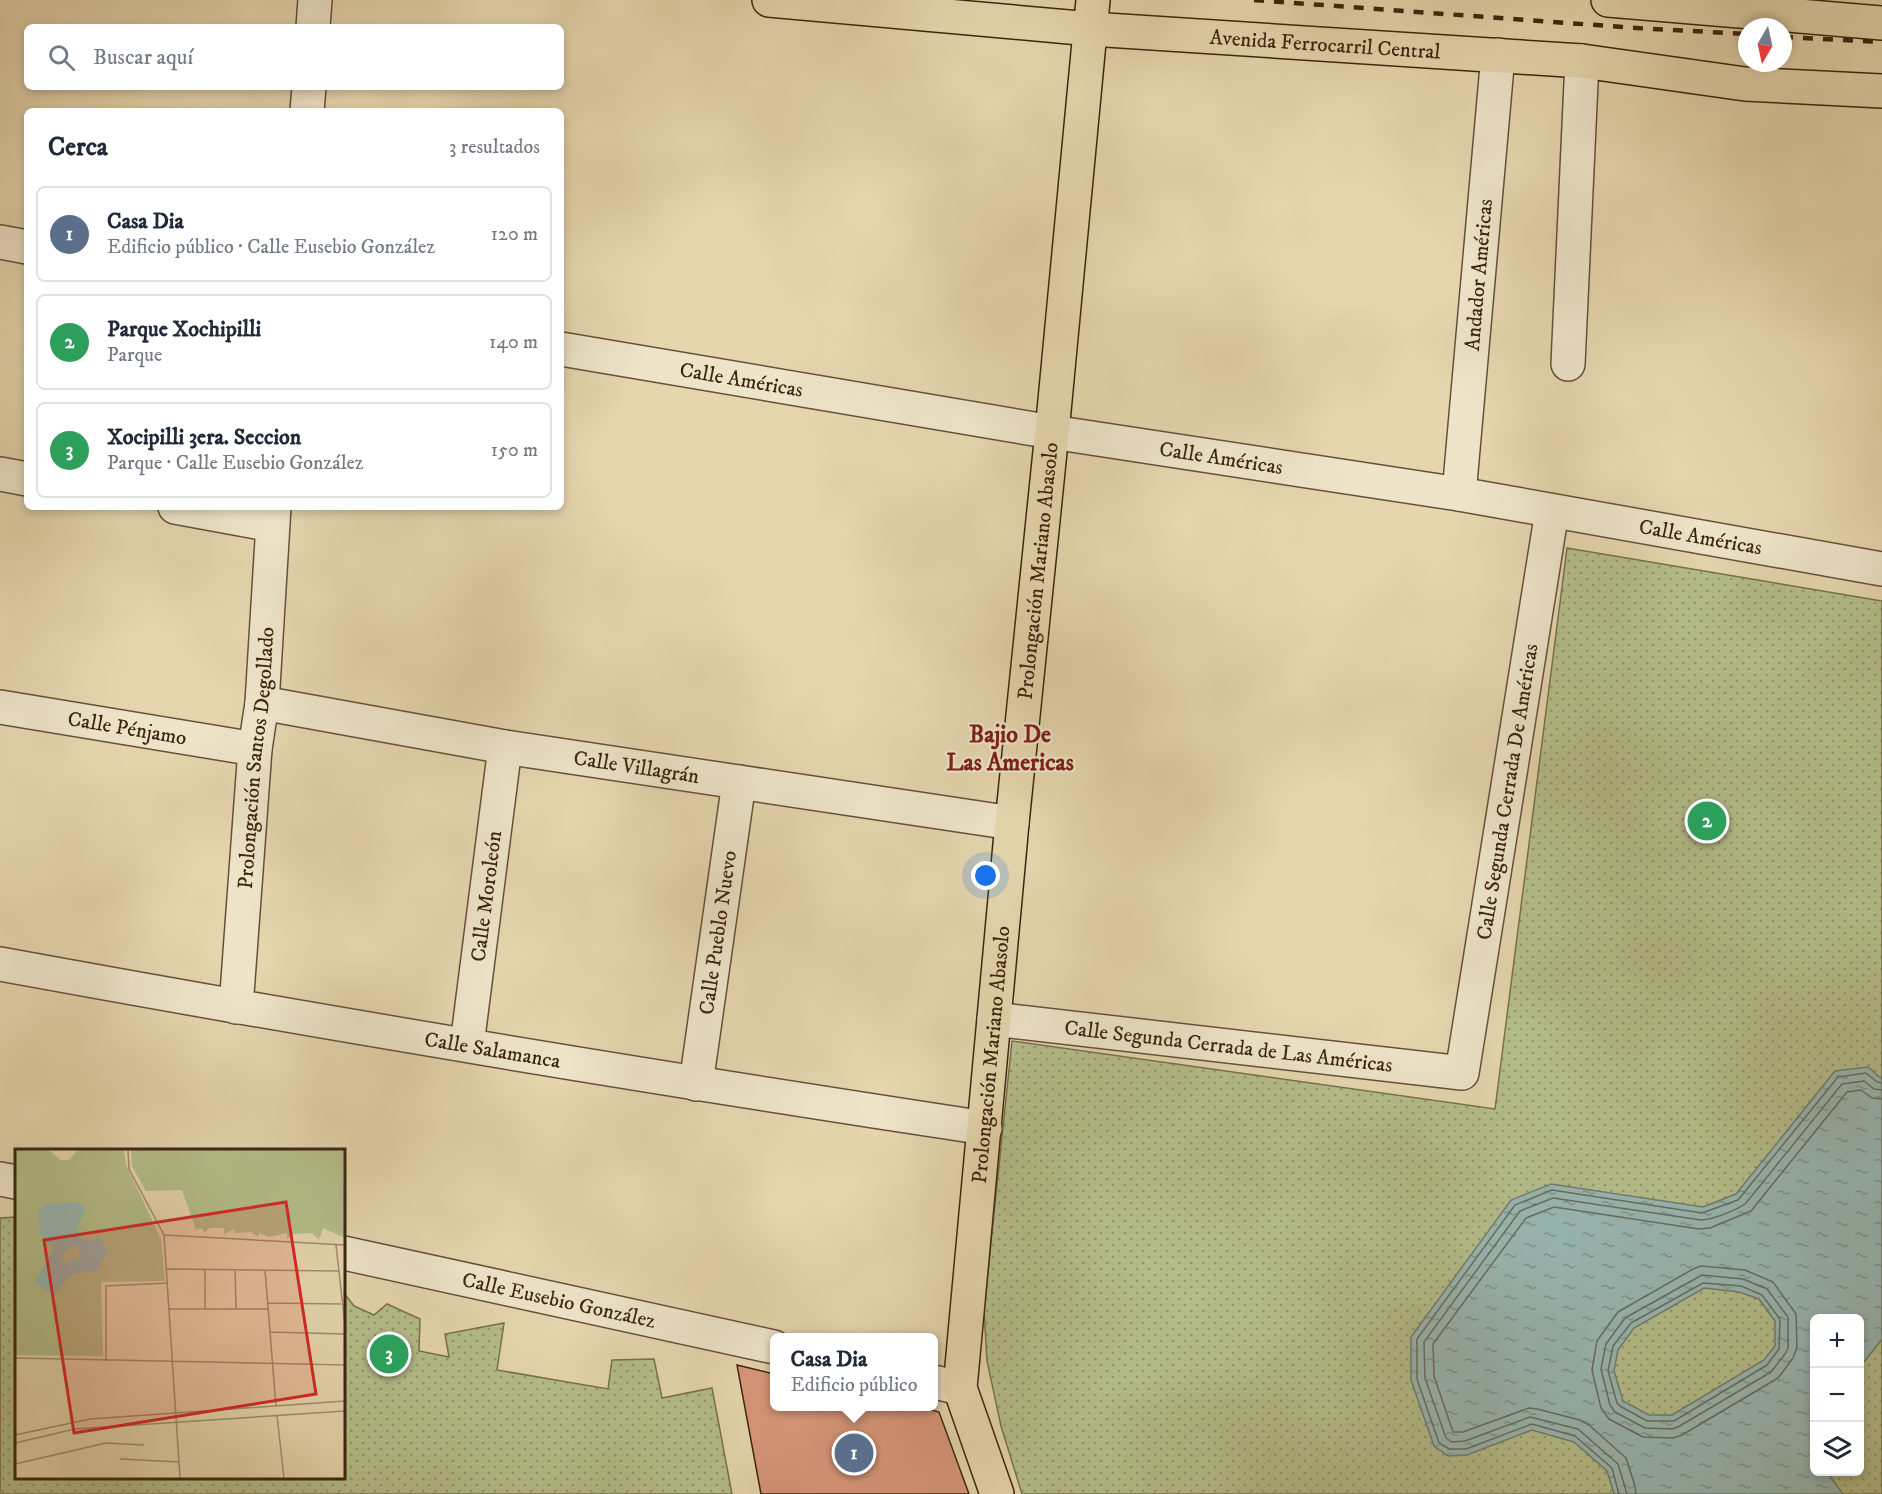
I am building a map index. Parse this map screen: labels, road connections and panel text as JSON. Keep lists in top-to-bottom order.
{
  "streets": {
    "main road": ["Avenida Ferrocarril Central", "Prolongación Mariano Abasolo"],
    "street": [
      "Andador Américas",
      "Calle Américas",
      "Calle Pénjamo",
      "Prolongación Santos Degollado",
      "Calle Villagrán",
      "Calle Segunda Cerrada De Américas",
      "Calle Moroleón",
      "Calle Pueblo Nuevo",
      "Calle Segunda Cerrada de Las Américas",
      "Calle Salamanca",
      "Calle Eusebio González"
    ]
  },
  "crossings": [
    ["Avenida Ferrocarril Central", "Andador Américas"],
    ["Avenida Ferrocarril Central", "Prolongación Mariano Abasolo"],
    ["Andador Américas", "Calle Américas"],
    ["Calle Américas", "Prolongación Mariano Abasolo"],
    ["Calle Américas", "Calle Segunda Cerrada De Américas"],
    ["Prolongación Mariano Abasolo", "Calle Villagrán"],
    ["Prolongación Mariano Abasolo", "Calle Segunda Cerrada de Las Américas"],
    ["Prolongación Mariano Abasolo", "Calle Salamanca"],
    ["Calle Pénjamo", "Prolongación Santos Degollado"],
    ["Prolongación Santos Degollado", "Calle Villagrán"],
    ["Prolongación Santos Degollado", "Calle Salamanca"],
    ["Calle Villagrán", "Calle Moroleón"],
    ["Calle Villagrán", "Calle Pueblo Nuevo"],
    ["Calle Segunda Cerrada De Américas", "Calle Segunda Cerrada de Las Américas"],
    ["Calle Moroleón", "Calle Salamanca"],
    ["Calle Pueblo Nuevo", "Calle Salamanca"]
  ],
  "districts": ["Bajio De Las Americas"],
  "north": "bottom",
  "page": {
    "search": "Buscar aquí",
    "heading": ["Cerca", "3 resultados"],
    "list": [
      {
        "mark": "1",
        "name": "Casa Dia",
        "note": "Edificio público · Calle Eusebio González",
        "value": "120 m"
      },
      {
        "mark": "2",
        "name": "Parque Xochipilli",
        "note": "Parque",
        "value": "140 m"
      },
      {
        "mark": "3",
        "name": "Xocipilli 3era. Seccion",
        "note": "Parque · Calle Eusebio González",
        "value": "150 m"
      }
    ],
    "pins": ["2", "3", "1"],
    "map_buttons": ["+", "−"],
    "popup": ["Casa Dia", "Edificio público"]
  }
}
